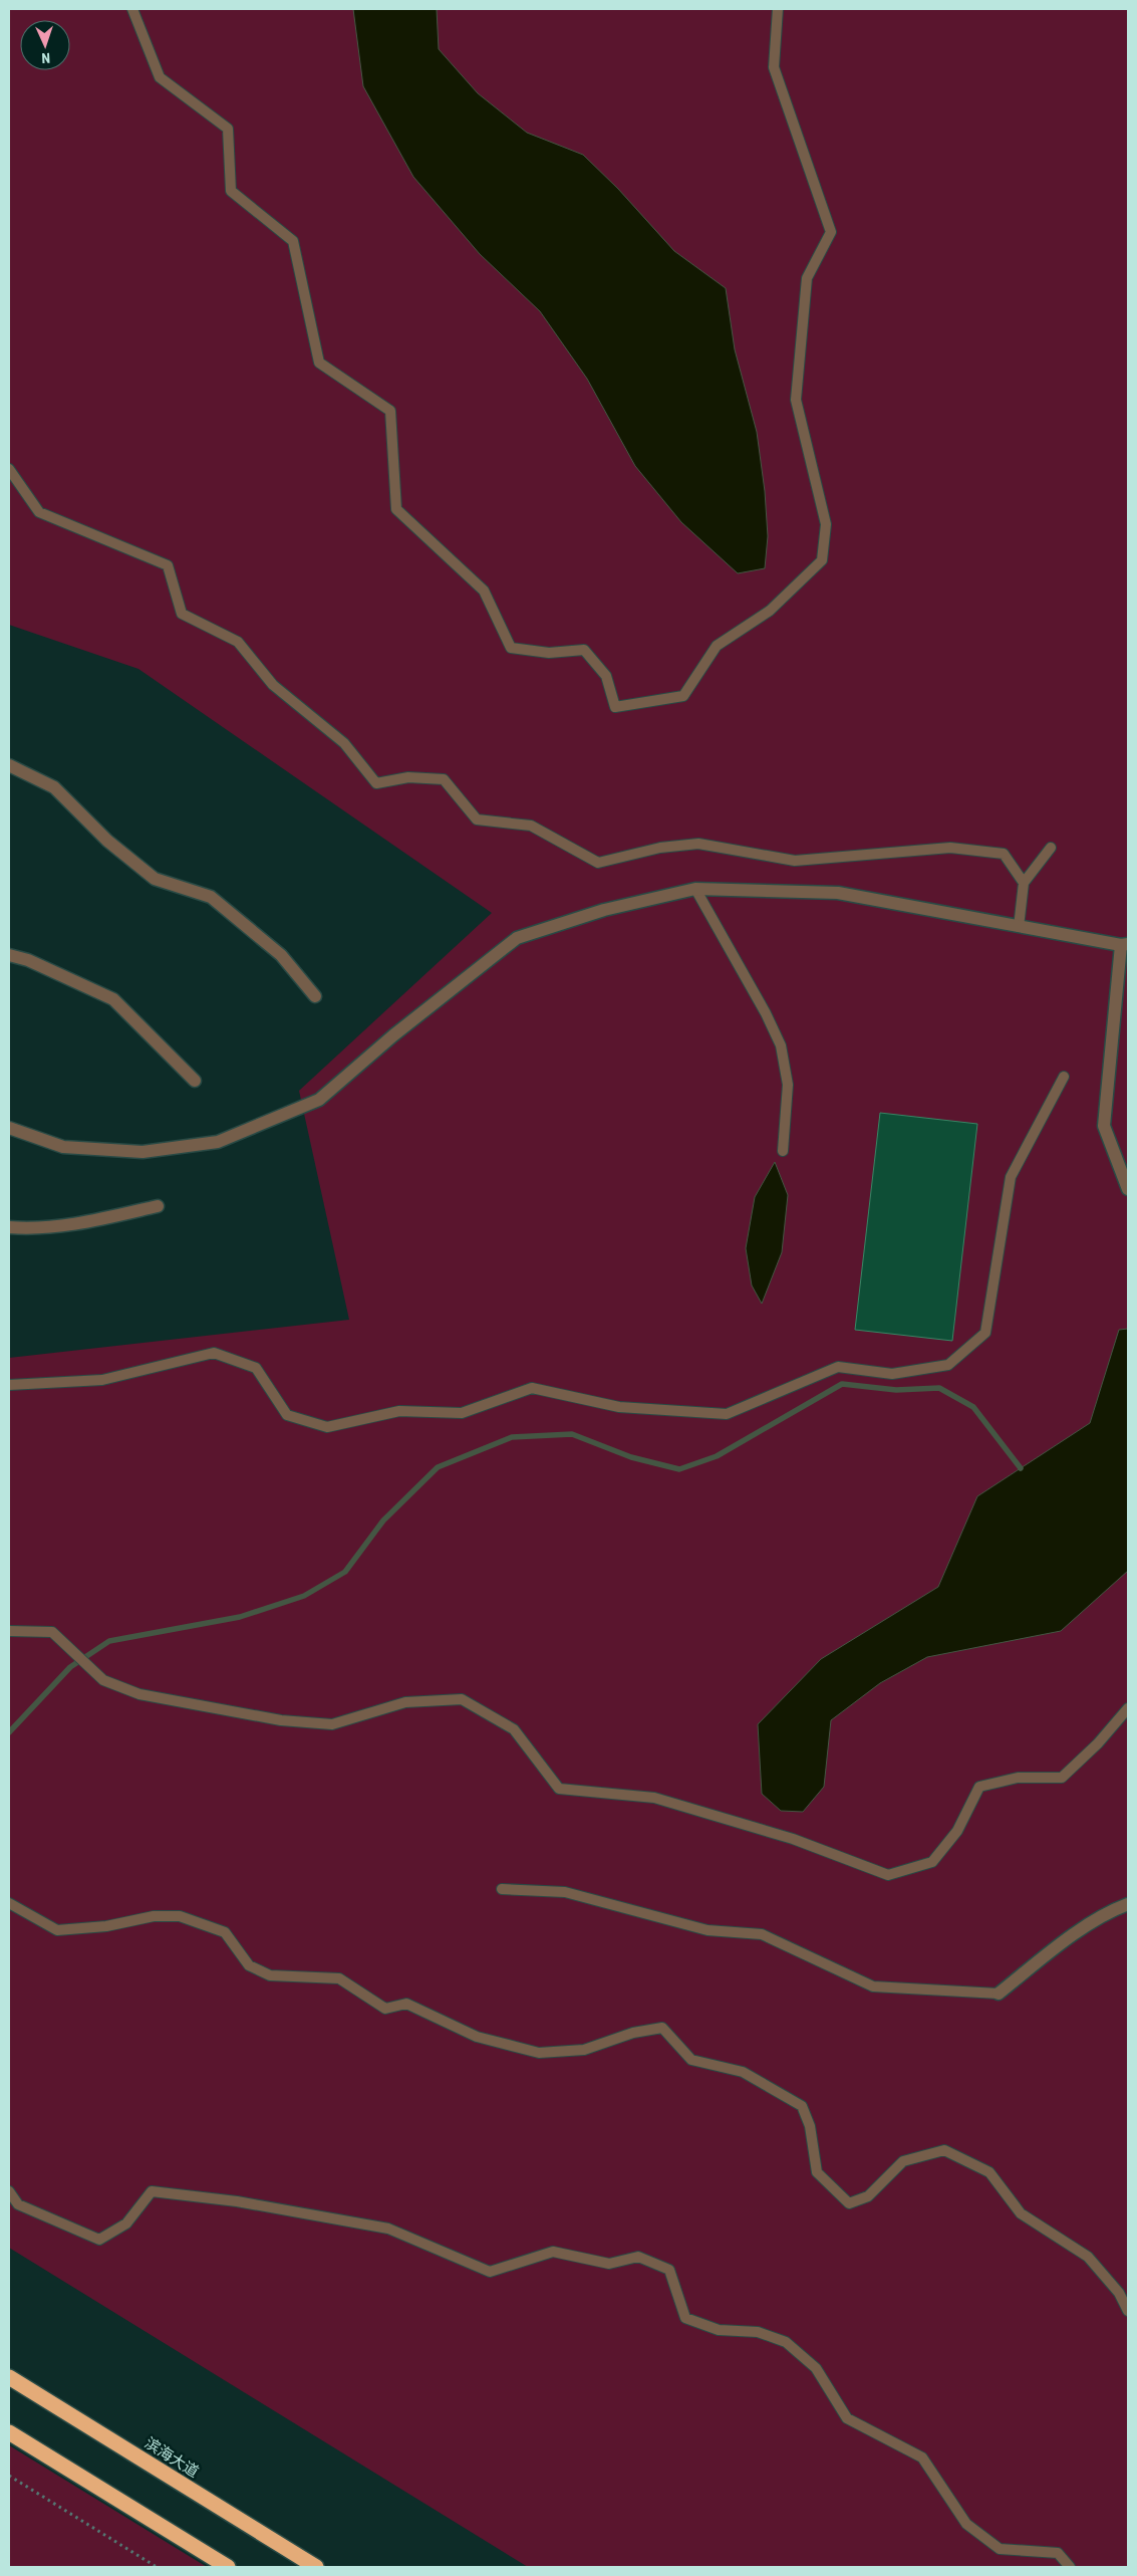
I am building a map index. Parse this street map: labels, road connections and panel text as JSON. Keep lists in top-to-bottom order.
{
  "streets": {
    "highway": ["滨海大道"]
  },
  "north": "bottom"
}
